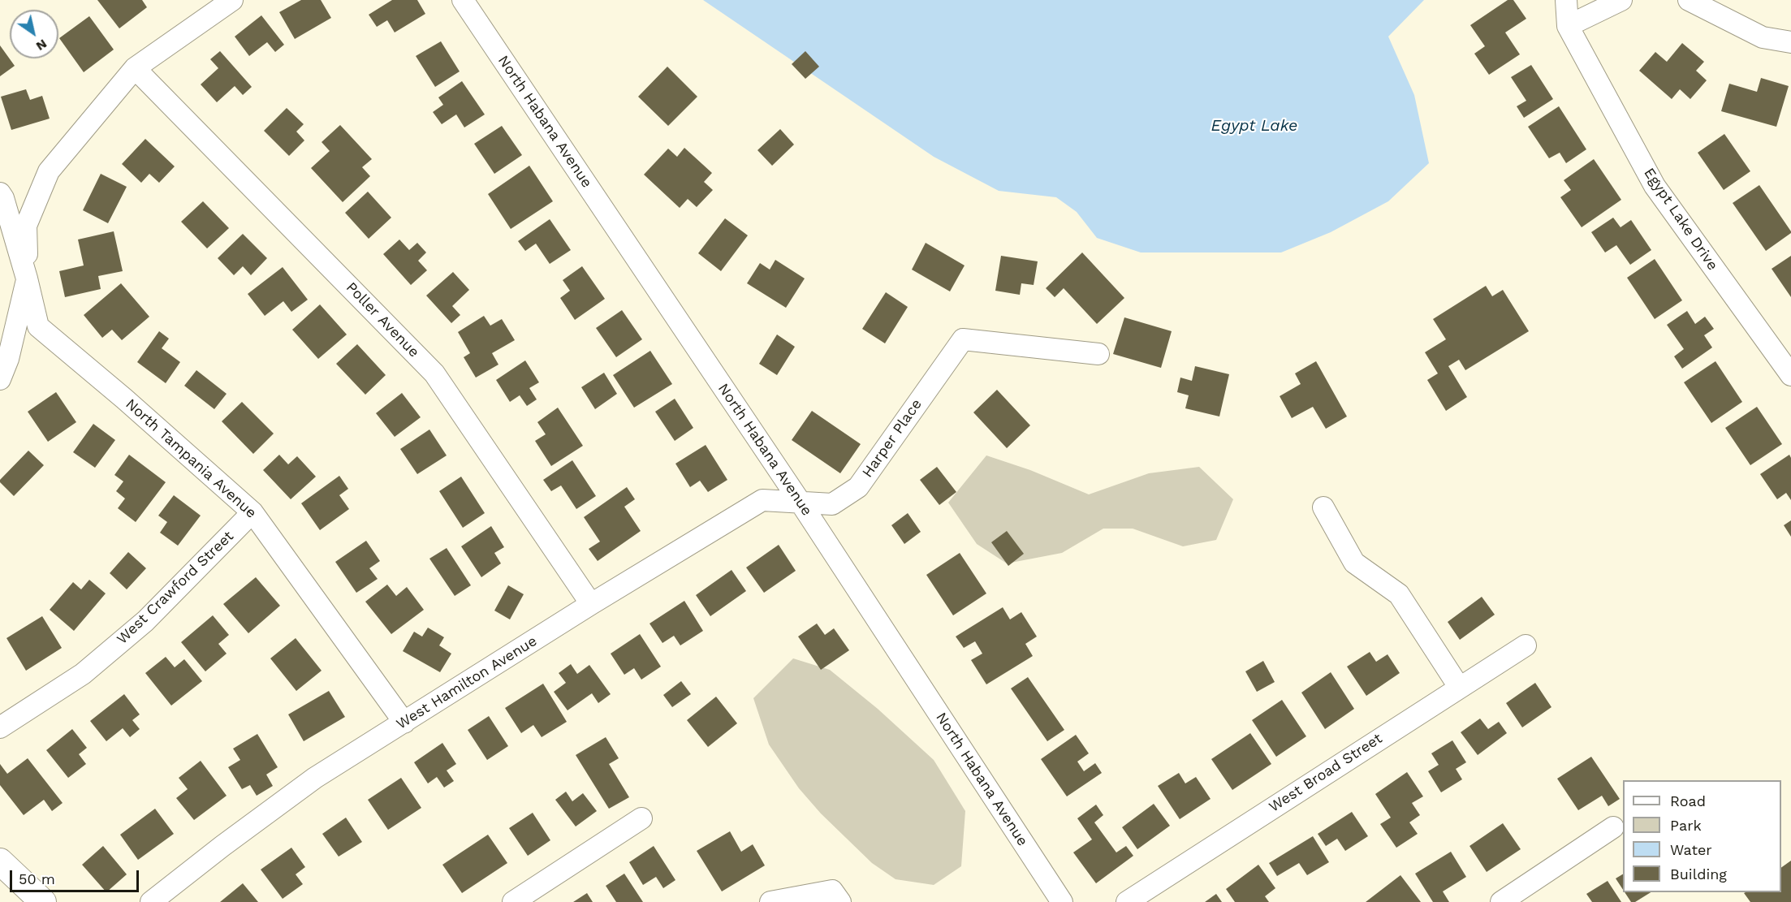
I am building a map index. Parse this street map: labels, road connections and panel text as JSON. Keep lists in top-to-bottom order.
{
  "streets": {
    "street": [
      "North Habana Avenue",
      "Egypt Lake Drive",
      "Poller Avenue",
      "Harper Place",
      "North Tampania Avenue",
      "West Crawford Street",
      "West Hamilton Avenue",
      "West Broad Street"
    ]
  },
  "crossings": [
    ["North Habana Avenue", "Harper Place"],
    ["North Habana Avenue", "West Hamilton Avenue"],
    ["Poller Avenue", "West Hamilton Avenue"],
    ["Harper Place", "West Hamilton Avenue"],
    ["North Tampania Avenue", "West Crawford Street"],
    ["North Tampania Avenue", "West Hamilton Avenue"]
  ],
  "water": ["Egypt Lake"],
  "legend": [
    "Road",
    "Park",
    "Water",
    "Building"
  ],
  "scale_bar": "50 m",
  "north": "bottom right"
}
